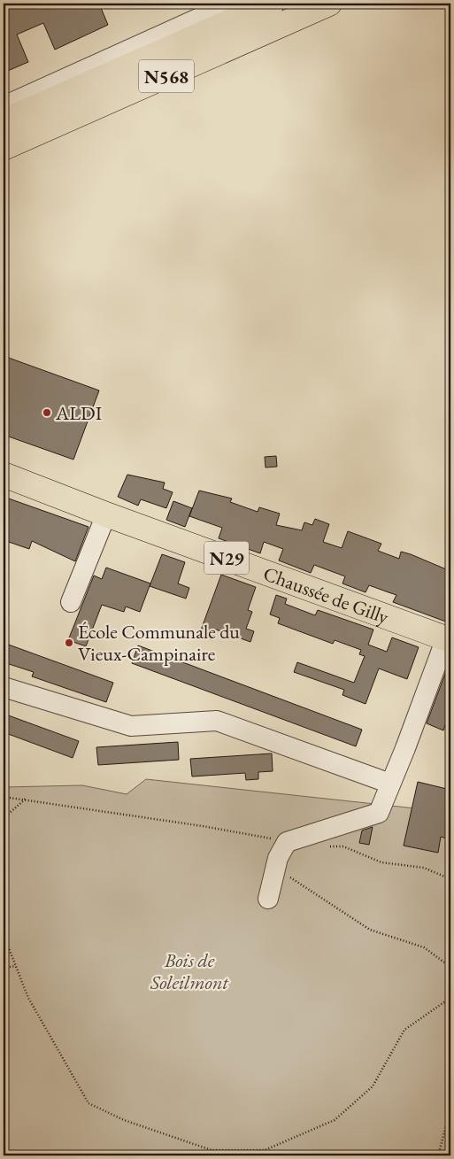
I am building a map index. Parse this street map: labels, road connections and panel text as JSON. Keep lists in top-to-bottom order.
{
  "streets": {
    "main road": ["N568", "N29", "Chaussée de Gilly"]
  },
  "parks": ["Bois de Soleilmont"],
  "places": ["ALDI", "École Communale du Vieux-Campinaire"]
}
